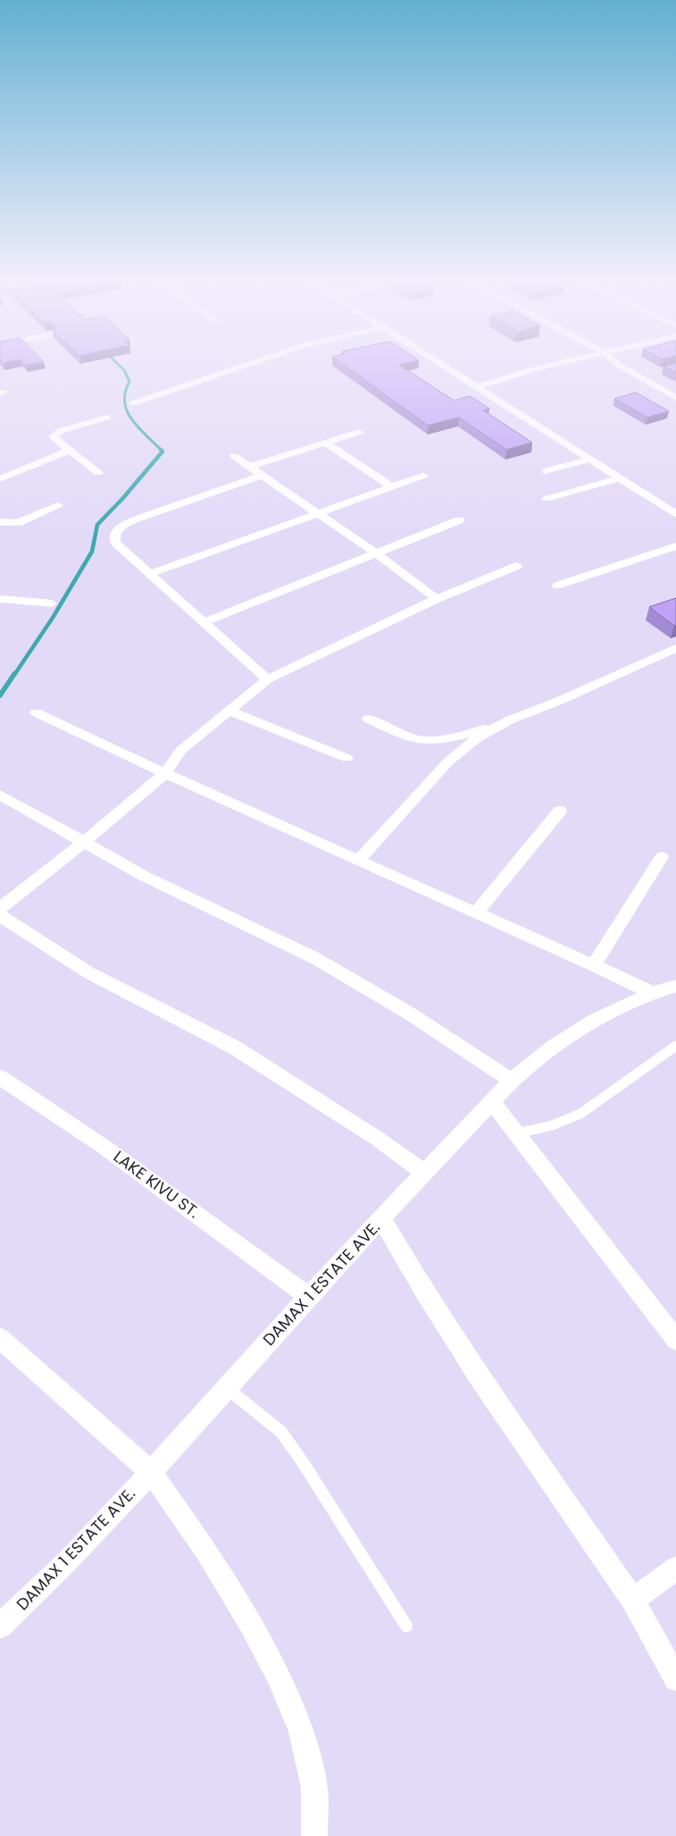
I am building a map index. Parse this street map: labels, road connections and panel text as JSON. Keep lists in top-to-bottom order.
{
  "streets": {
    "street": ["LAKE KIVU ST.", "DAMAX 1 ESTATE AVE."]
  },
  "crossings": [
    ["LAKE KIVU ST.", "DAMAX 1 ESTATE AVE."]
  ]
}
